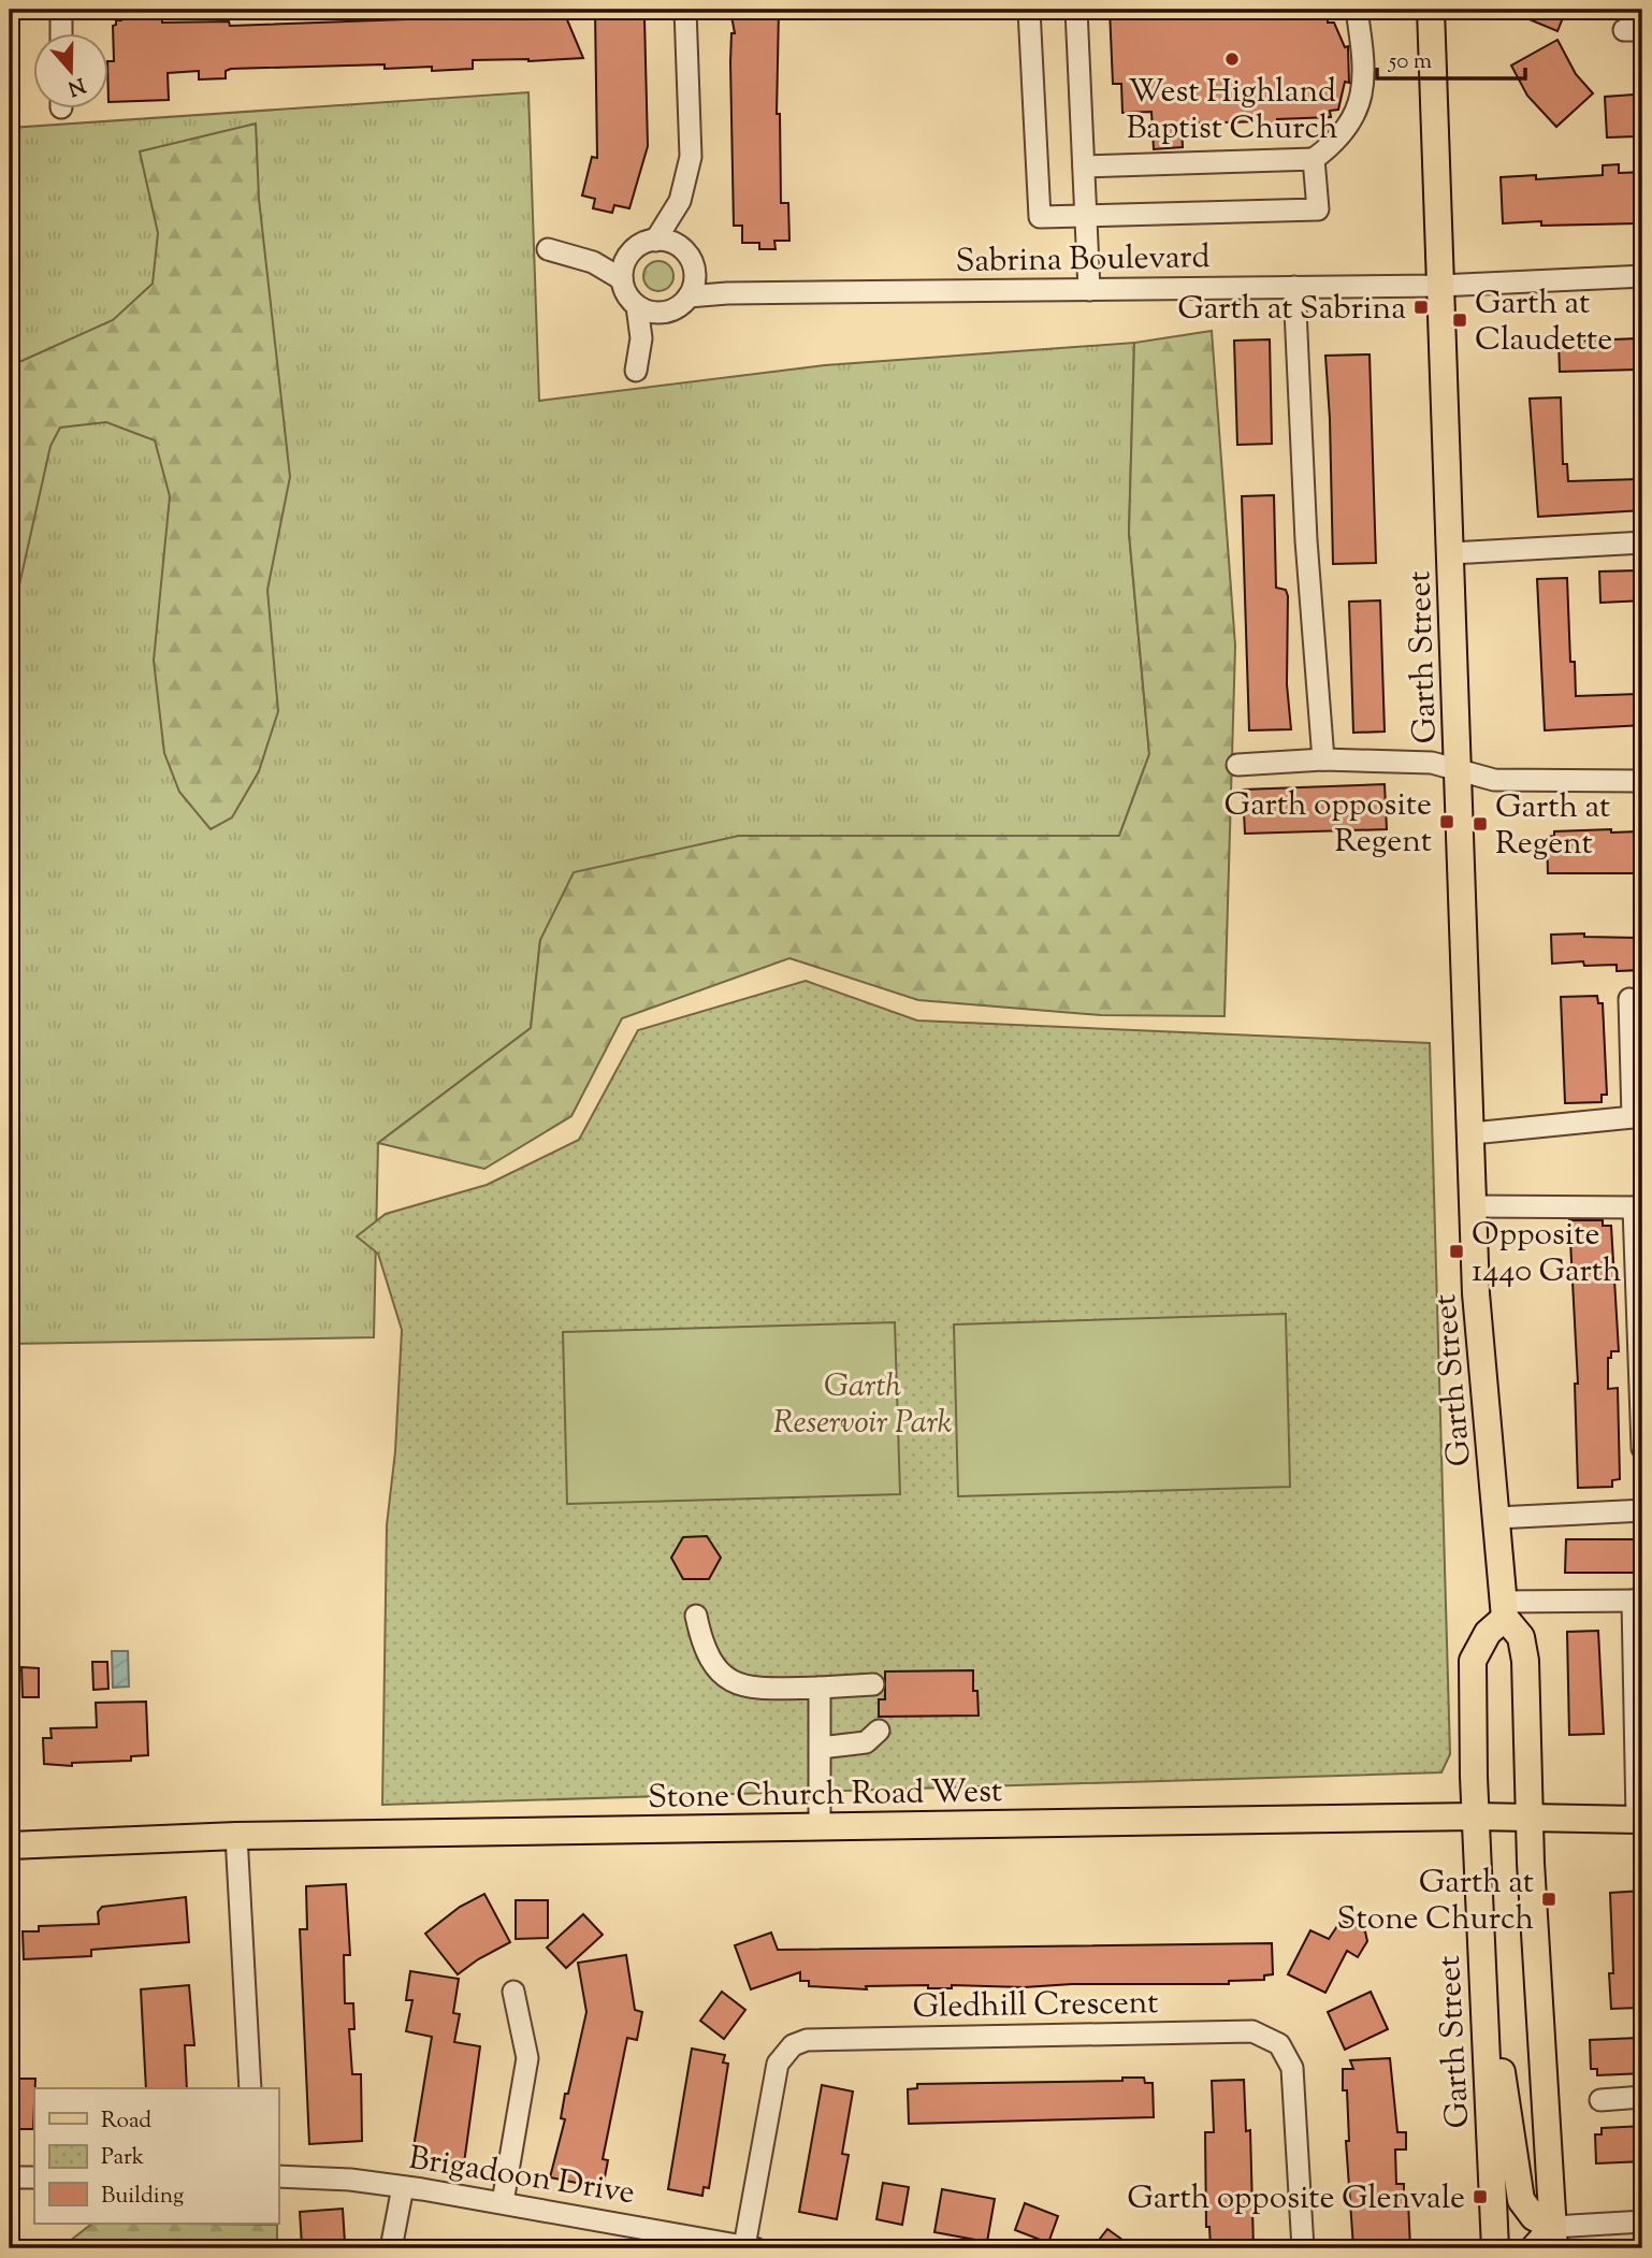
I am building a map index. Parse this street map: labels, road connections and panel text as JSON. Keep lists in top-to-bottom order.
{
  "streets": {
    "main road": ["Garth Street", "Stone Church Road West"],
    "street": ["Sabrina Boulevard", "Gledhill Crescent", "Brigadoon Drive"]
  },
  "crossings": [
    ["Sabrina Boulevard", "Garth Street"],
    ["Garth Street", "Stone Church Road West"],
    ["Gledhill Crescent", "Brigadoon Drive"]
  ],
  "parks": ["Garth Reservoir Park"],
  "places": {
    "other": ["West Highland Baptist Church"],
    "transit": [
      "Garth at Sabrina",
      "Garth at Claudette",
      "Garth opposite Regent",
      "Garth at Regent",
      "Opposite 1440 Garth",
      "Garth at Stone Church",
      "Garth opposite Glenvale"
    ]
  },
  "legend": ["Road", "Park", "Building"],
  "scale_bar": "50 m",
  "north": "bottom"
}
